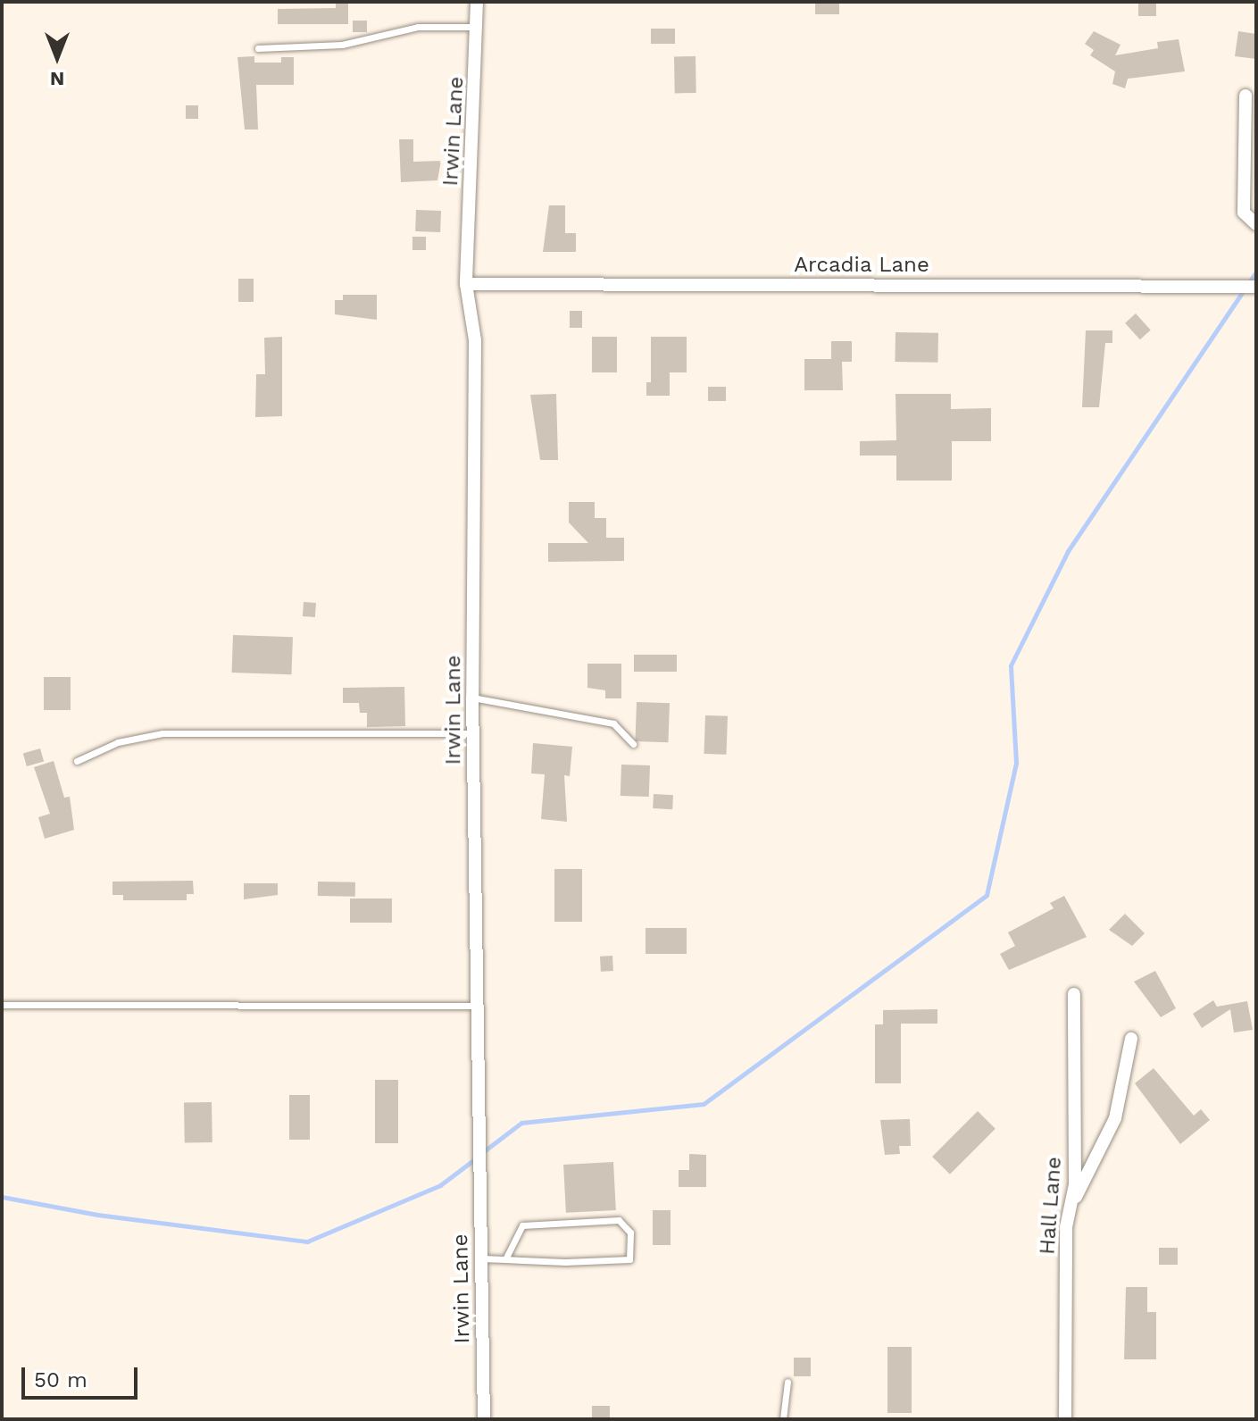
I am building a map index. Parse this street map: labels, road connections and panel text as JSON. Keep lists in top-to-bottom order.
{
  "streets": {
    "street": ["Irwin Lane", "Arcadia Lane", "Hall Lane"]
  },
  "crossings": [
    ["Irwin Lane", "Arcadia Lane"]
  ],
  "scale_bar": "50 m",
  "north": "bottom"
}
